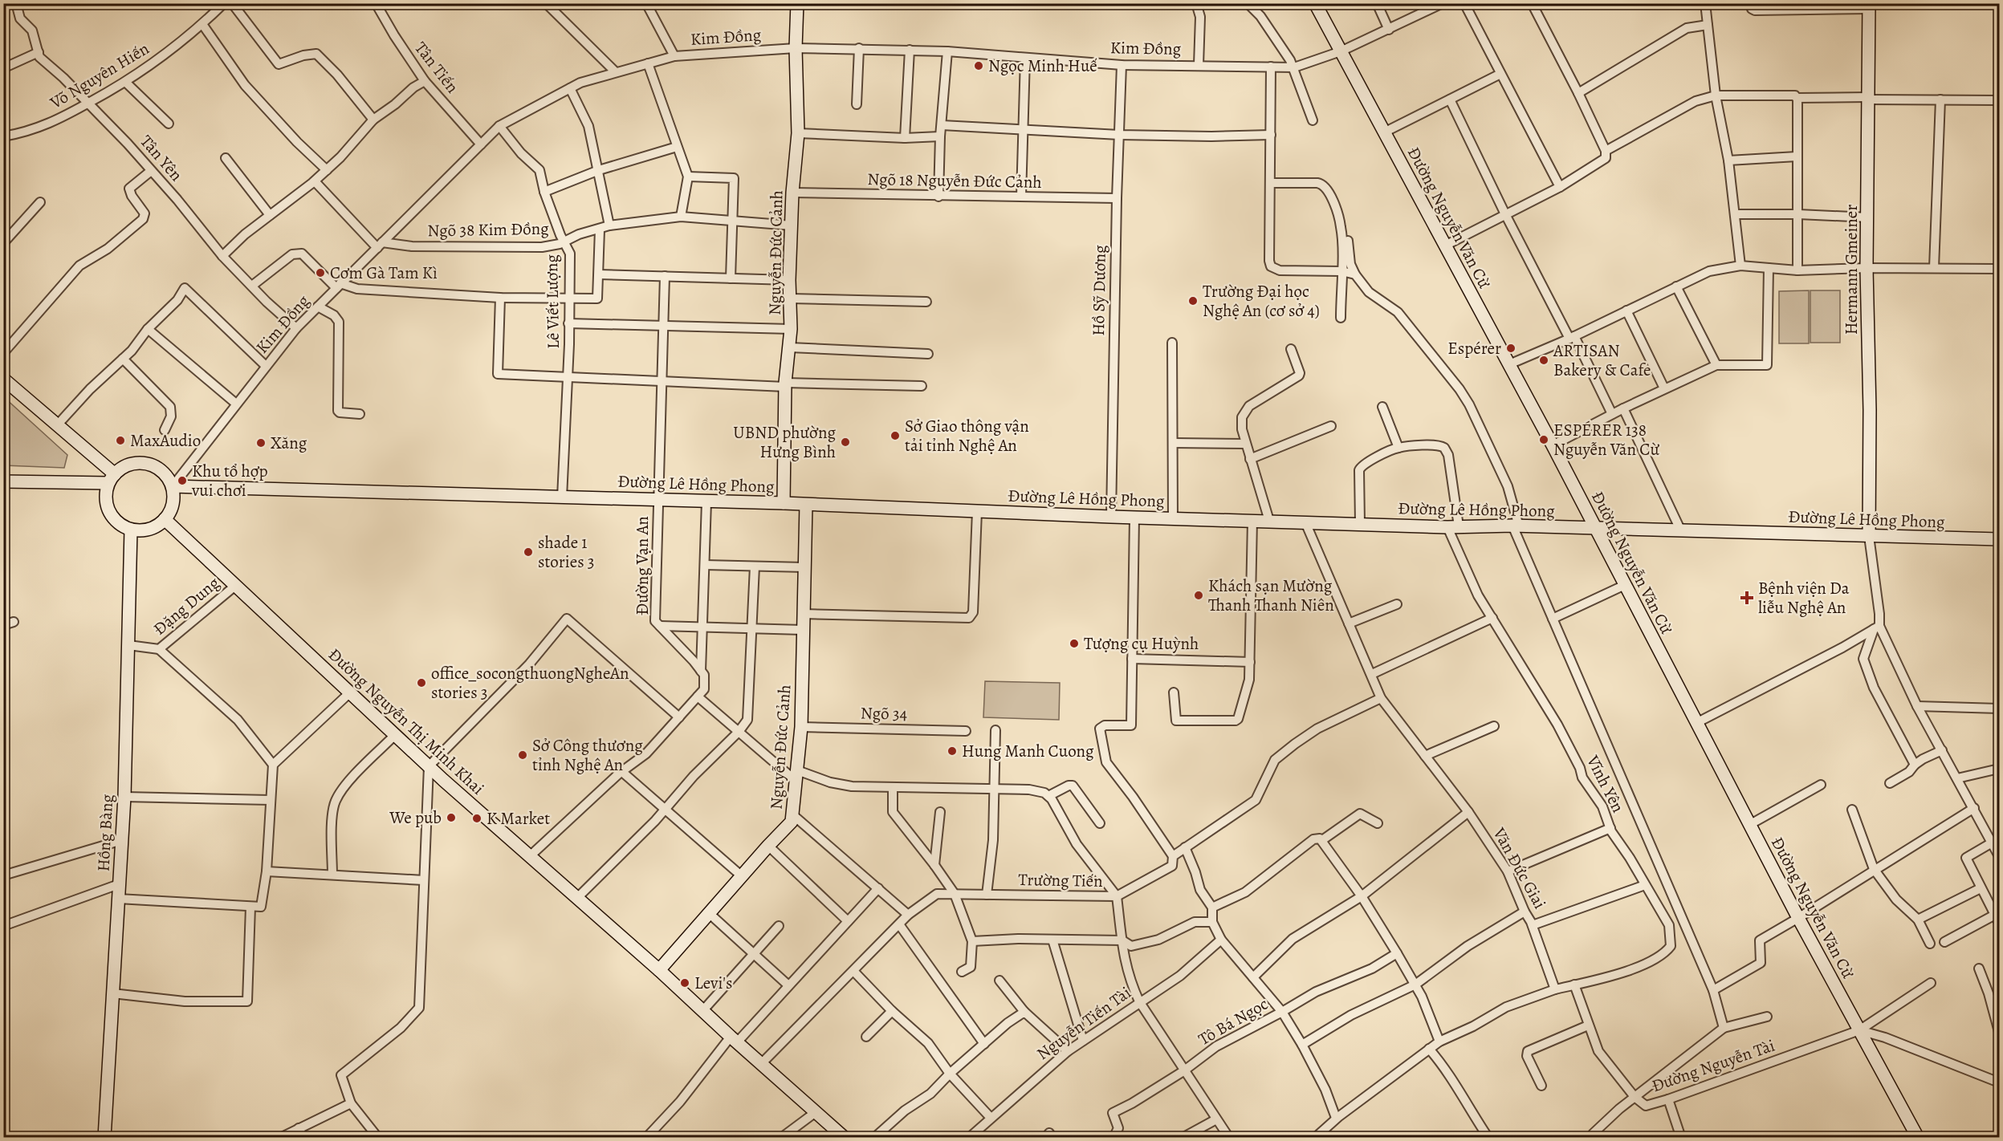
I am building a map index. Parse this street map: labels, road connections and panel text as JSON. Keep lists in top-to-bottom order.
{
  "streets": {
    "main road": [
      "Đường Nguyễn Văn Cừ",
      "Nguyễn Đức Cảnh",
      "Hermann Gmeiner",
      "Đường Lê Hồng Phong",
      "Đường Nguyễn Thị Minh Khai",
      "Hồng Bàng"
    ],
    "street": [
      "Kim Đồng",
      "Tân Tiến",
      "Võ Nguyên Hiến",
      "Tân Yên",
      "Ngõ 18 Nguyễn Đức Cảnh",
      "Ngõ 38 Kim Đồng",
      "Hồ Sỹ Dương",
      "Lê Viết Lượng",
      "Đường Vạn An",
      "Đặng Dung",
      "Ngõ 34",
      "Vĩnh Yên",
      "Văn Đức Giai",
      "Trường Tiến",
      "Tô Bá Ngọc",
      "Nguyễn Tiến Tài",
      "Đường Nguyễn Tài"
    ]
  },
  "crossings": [
    ["Kim Đồng", "Tân Tiến"],
    ["Kim Đồng", "Tân Yên"],
    ["Kim Đồng", "Đường Nguyễn Văn Cừ"],
    ["Kim Đồng", "Ngõ 38 Kim Đồng"],
    ["Kim Đồng", "Nguyễn Đức Cảnh"],
    ["Kim Đồng", "Hồ Sỹ Dương"],
    ["Kim Đồng", "Lê Viết Lượng"],
    ["Kim Đồng", "Đường Lê Hồng Phong"],
    ["Kim Đồng", "Đường Nguyễn Thị Minh Khai"],
    ["Kim Đồng", "Hồng Bàng"],
    ["Võ Nguyên Hiến", "Tân Yên"],
    ["Ngõ 18 Nguyễn Đức Cảnh", "Nguyễn Đức Cảnh"],
    ["Ngõ 18 Nguyễn Đức Cảnh", "Hồ Sỹ Dương"],
    ["Đường Nguyễn Văn Cừ", "Đường Lê Hồng Phong"],
    ["Đường Nguyễn Văn Cừ", "Đường Nguyễn Tài"],
    ["Ngõ 38 Kim Đồng", "Nguyễn Đức Cảnh"],
    ["Ngõ 38 Kim Đồng", "Lê Viết Lượng"],
    ["Nguyễn Đức Cảnh", "Đường Lê Hồng Phong"],
    ["Nguyễn Đức Cảnh", "Ngõ 34"],
    ["Nguyễn Đức Cảnh", "Đường Nguyễn Thị Minh Khai"],
    ["Hermann Gmeiner", "Đường Lê Hồng Phong"],
    ["Hồ Sỹ Dương", "Đường Lê Hồng Phong"],
    ["Lê Viết Lượng", "Đường Lê Hồng Phong"],
    ["Đường Lê Hồng Phong", "Đường Vạn An"],
    ["Đường Lê Hồng Phong", "Đường Nguyễn Thị Minh Khai"],
    ["Đường Lê Hồng Phong", "Vĩnh Yên"],
    ["Đường Lê Hồng Phong", "Hồng Bàng"],
    ["Đường Lê Hồng Phong", "Văn Đức Giai"],
    ["Đặng Dung", "Đường Nguyễn Thị Minh Khai"],
    ["Đặng Dung", "Hồng Bàng"],
    ["Đường Nguyễn Thị Minh Khai", "Hồng Bàng"],
    ["Đường Nguyễn Thị Minh Khai", "Trường Tiến"],
    ["Vĩnh Yên", "Văn Đức Giai"],
    ["Văn Đức Giai", "Trường Tiến"]
  ],
  "places": {
    "other": [
      "Ngọc Minh Huế",
      "Cơm Gà Tam Kì",
      "Trường Đại học Nghệ An (cơ sở 4)",
      "Espérer",
      "ARTISAN Bakery & Cafe",
      "Sở Giao thông vận tải tỉnh Nghệ An",
      "ESPÉRER 138 Nguyễn Văn Cừ",
      "MaxAudio",
      "UBND phường Hưng Bình",
      "Xăng",
      "Khu tổ hợp vui chơi",
      "shade 1 stories 3",
      "Khách sạn Mường Thanh Thanh Niên",
      "Tượng cụ Huỳnh",
      "office_socongthuongNgheAn stories 3",
      "Hung Manh Cuong",
      "Sở Công thương tỉnh Nghệ An",
      "We pub",
      "K Market",
      "Levi's"
    ],
    "health": ["Bệnh viện Da liễu Nghệ An"]
  }
}
